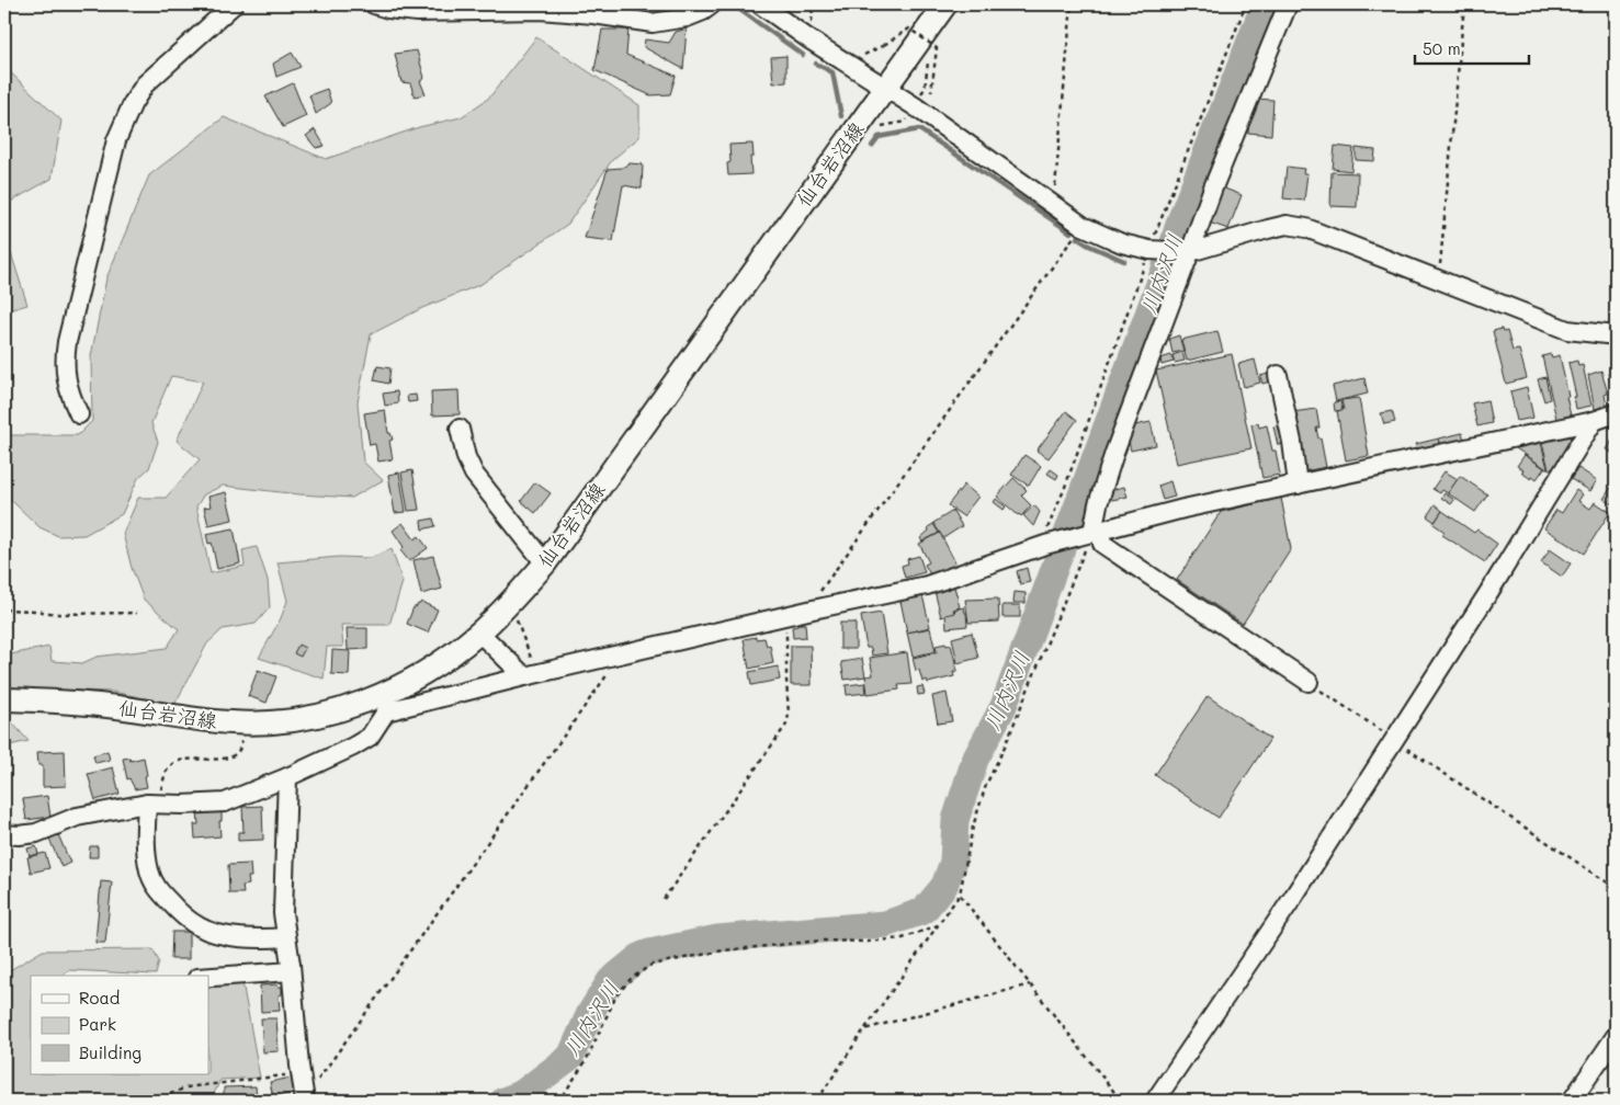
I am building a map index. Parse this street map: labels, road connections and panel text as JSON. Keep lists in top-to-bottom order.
{
  "streets": {
    "main road": ["仙台岩沼線"]
  },
  "water": ["川内沢川"],
  "legend": ["Road", "Park", "Building"],
  "scale_bar": "50 m"
}
